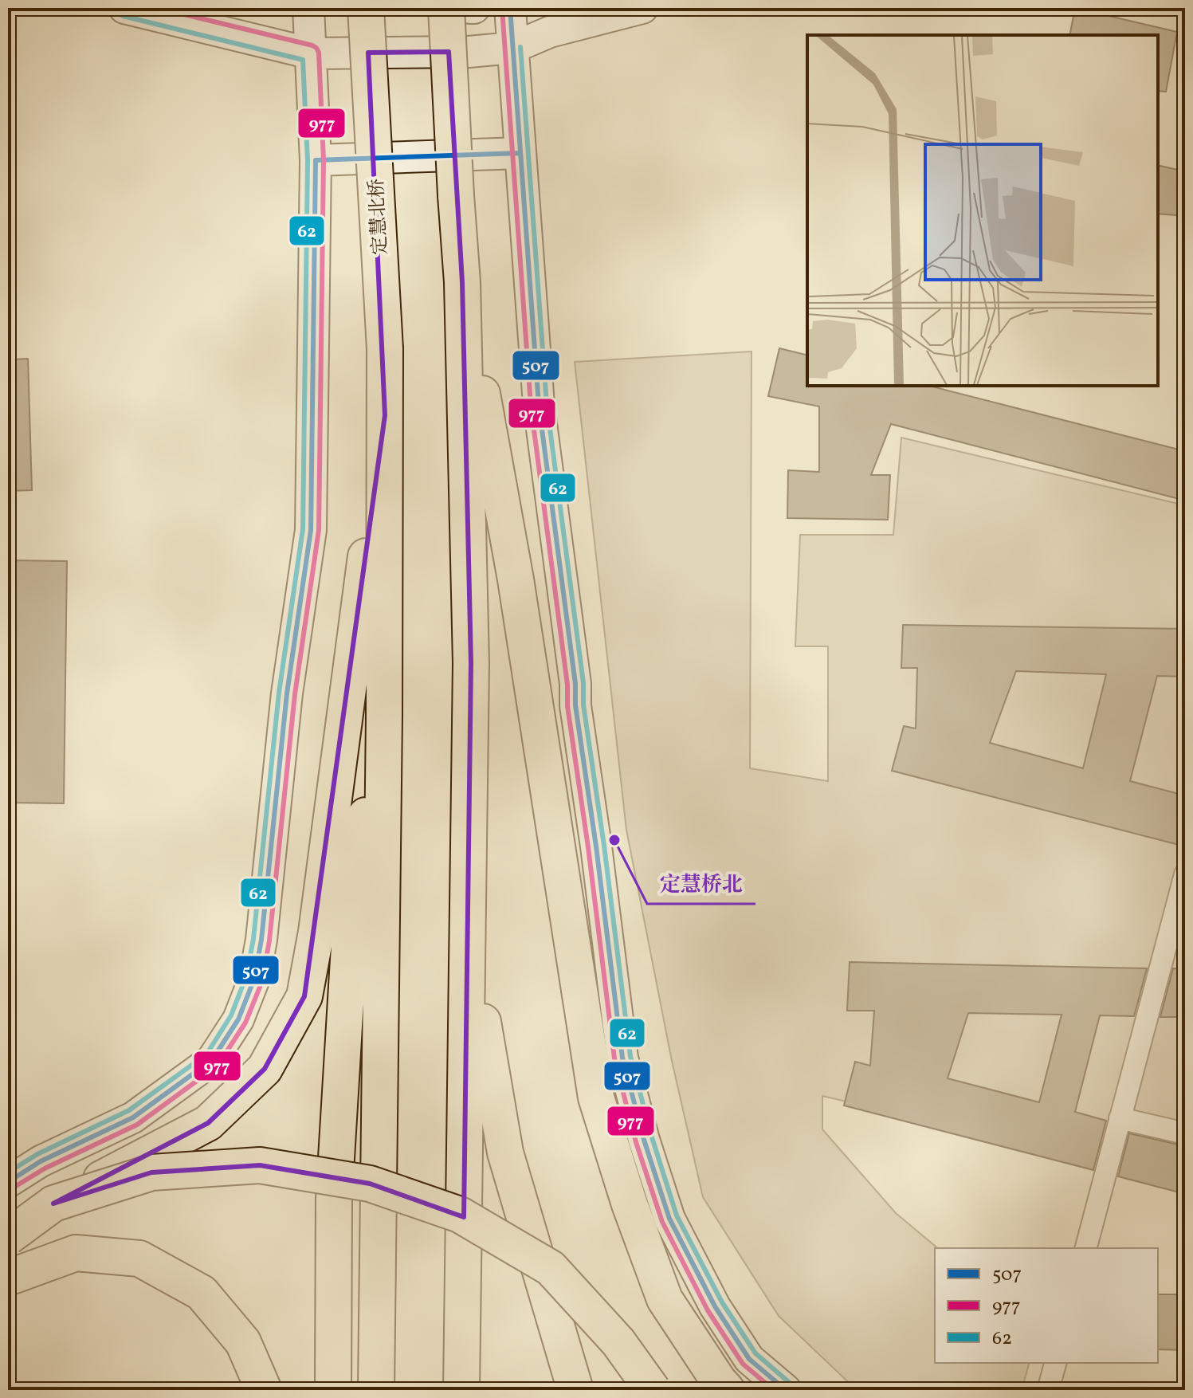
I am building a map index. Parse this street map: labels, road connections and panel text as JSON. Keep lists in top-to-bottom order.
{
  "streets": {
    "highway": ["定慧北桥"]
  },
  "places": ["定慧桥北"],
  "lines": ["transit line 507", "transit line 977", "transit line 62"],
  "legend": ["507", "977", "62"]
}
